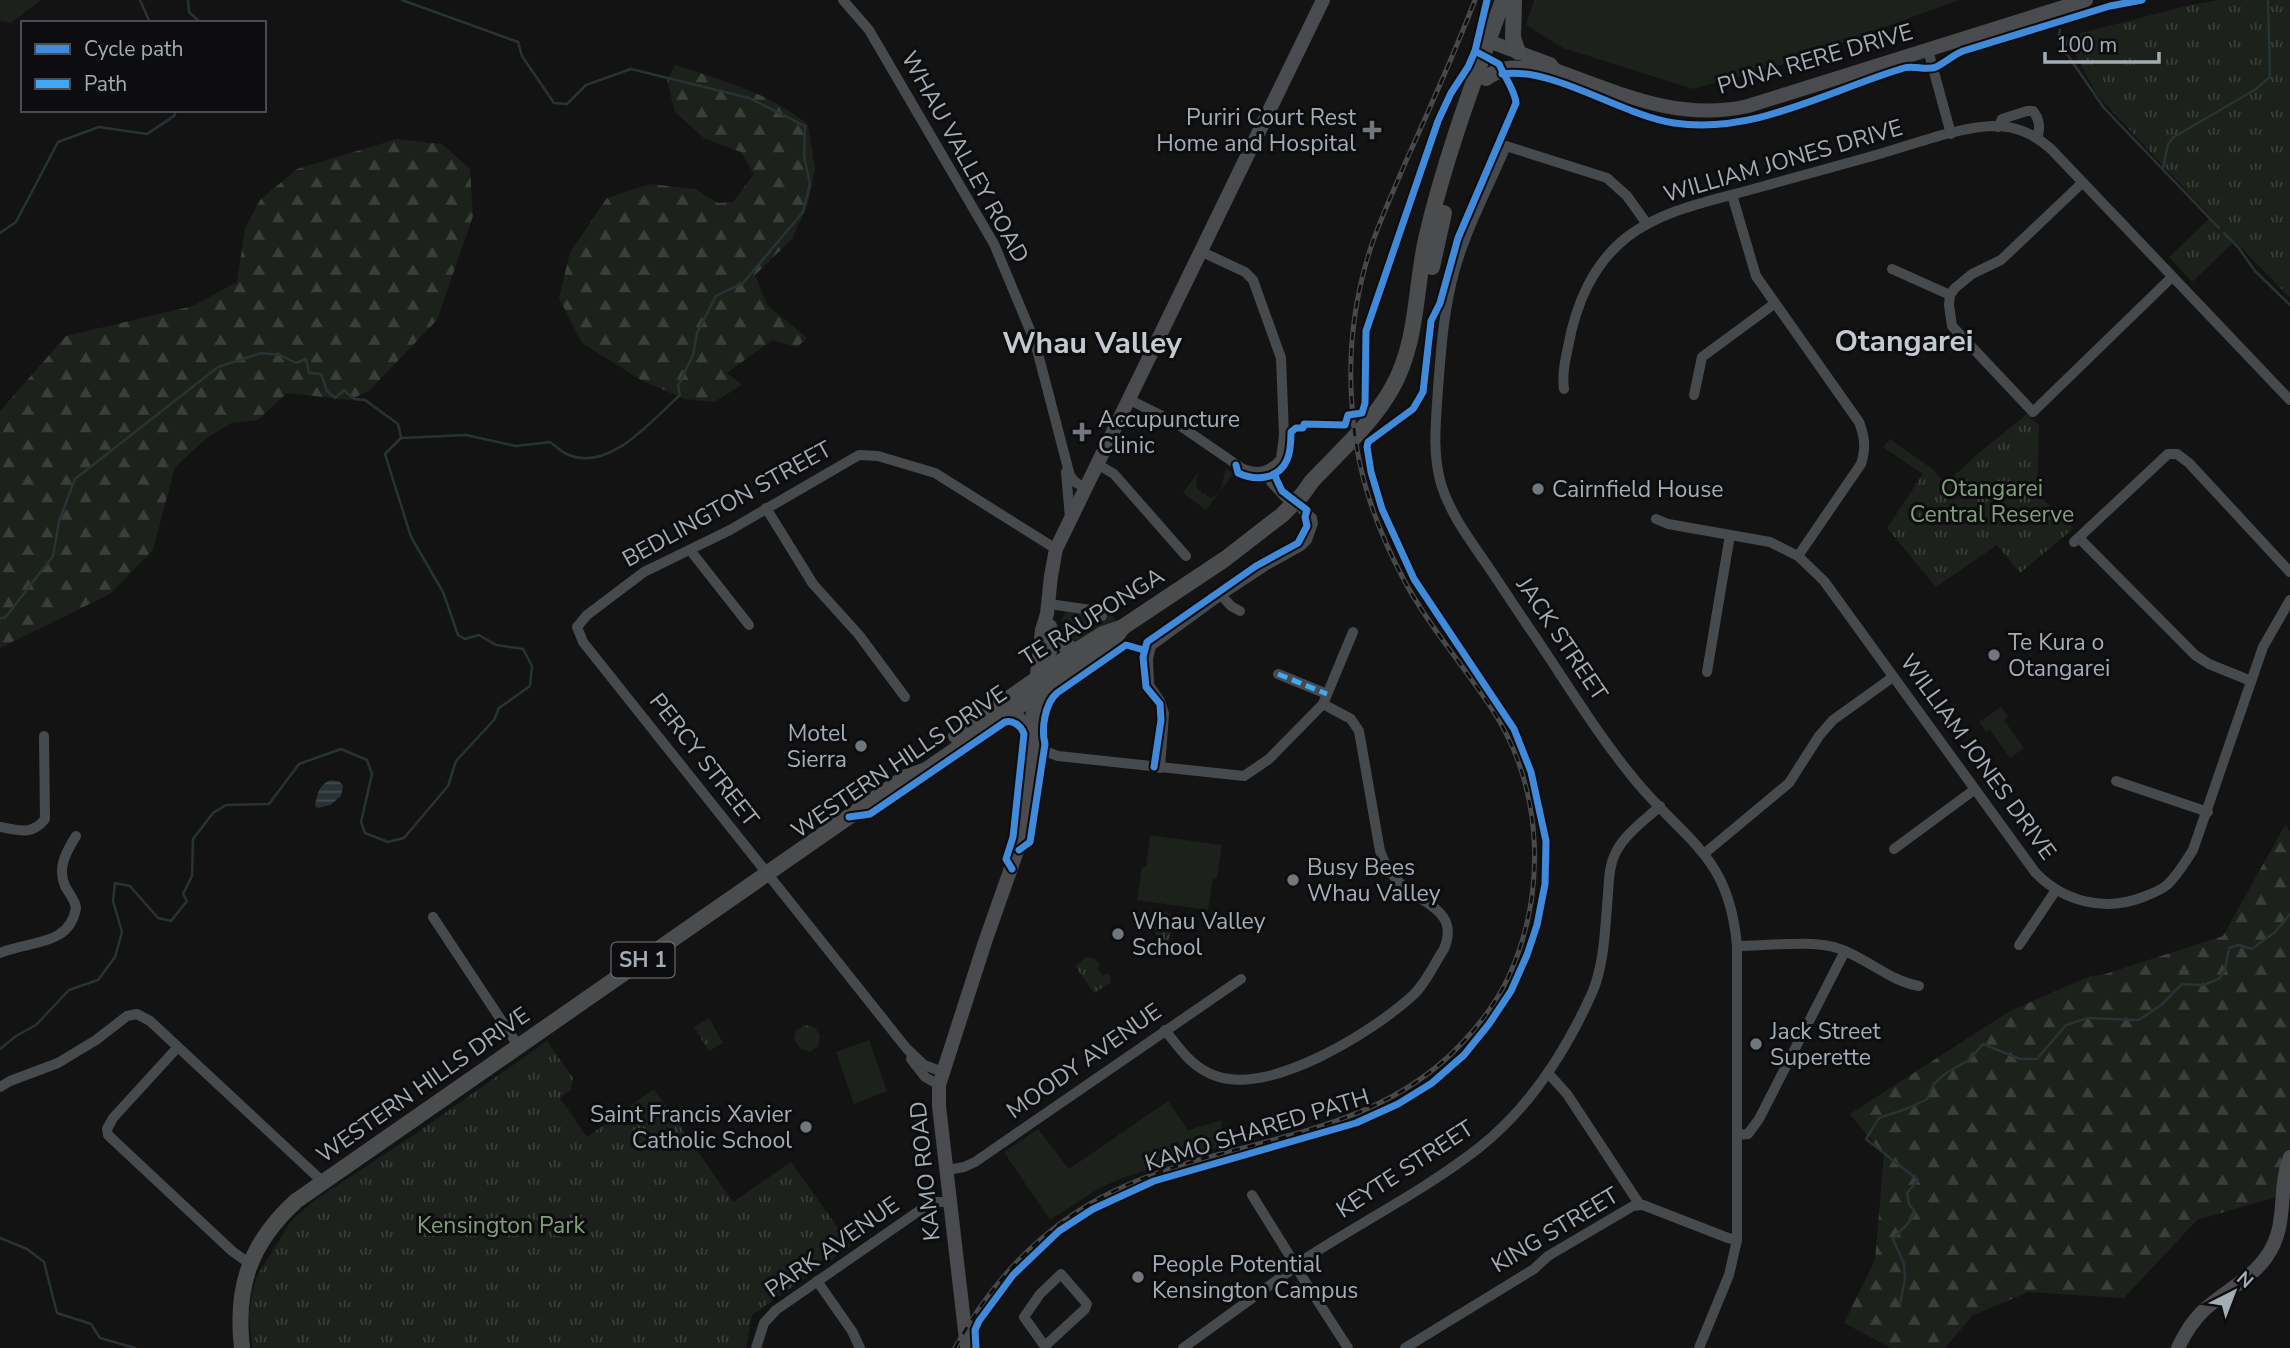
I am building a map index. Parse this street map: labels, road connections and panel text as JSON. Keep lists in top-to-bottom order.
{
  "streets": {
    "highway": ["TE RAUPONGA", "WESTERN HILLS DRIVE", "SH 1"],
    "main road": ["PUNA RERE DRIVE", "KAMO ROAD"],
    "street": [
      "WHAU VALLEY ROAD",
      "WILLIAM JONES DRIVE",
      "BEDLINGTON STREET",
      "JACK STREET",
      "PERCY STREET",
      "MOODY AVENUE",
      "KEYTE STREET",
      "KING STREET",
      "PARK AVENUE"
    ],
    "cycle path": ["KAMO SHARED PATH"]
  },
  "crossings": [
    ["PUNA RERE DRIVE", "TE RAUPONGA"],
    ["WHAU VALLEY ROAD", "KAMO ROAD"],
    ["WILLIAM JONES DRIVE", "JACK STREET"],
    ["BEDLINGTON STREET", "PERCY STREET"],
    ["BEDLINGTON STREET", "KAMO ROAD"],
    ["TE RAUPONGA", "WESTERN HILLS DRIVE"],
    ["TE RAUPONGA", "KAMO ROAD"],
    ["JACK STREET", "KEYTE STREET"],
    ["JACK STREET", "KING STREET"],
    ["PERCY STREET", "WESTERN HILLS DRIVE"],
    ["PERCY STREET", "KAMO ROAD"],
    ["WESTERN HILLS DRIVE", "KAMO ROAD"],
    ["MOODY AVENUE", "KAMO ROAD"],
    ["KAMO ROAD", "PARK AVENUE"]
  ],
  "districts": ["Otangarei", "Whau Valley"],
  "parks": ["Otangarei Central Reserve", "Kensington Park"],
  "places": {
    "health": ["Puriri Court Rest Home and Hospital", "Accupuncture Clinic"],
    "other": [
      "Cairnfield House",
      "Te Kura o Otangarei",
      "Motel Sierra",
      "Busy Bees Whau Valley",
      "Whau Valley School",
      "Jack Street Superette",
      "Saint Francis Xavier Catholic School",
      "People Potential Kensington Campus"
    ]
  },
  "legend": ["Cycle path", "Path"],
  "scale_bar": "100 m",
  "north": "top right"
}
